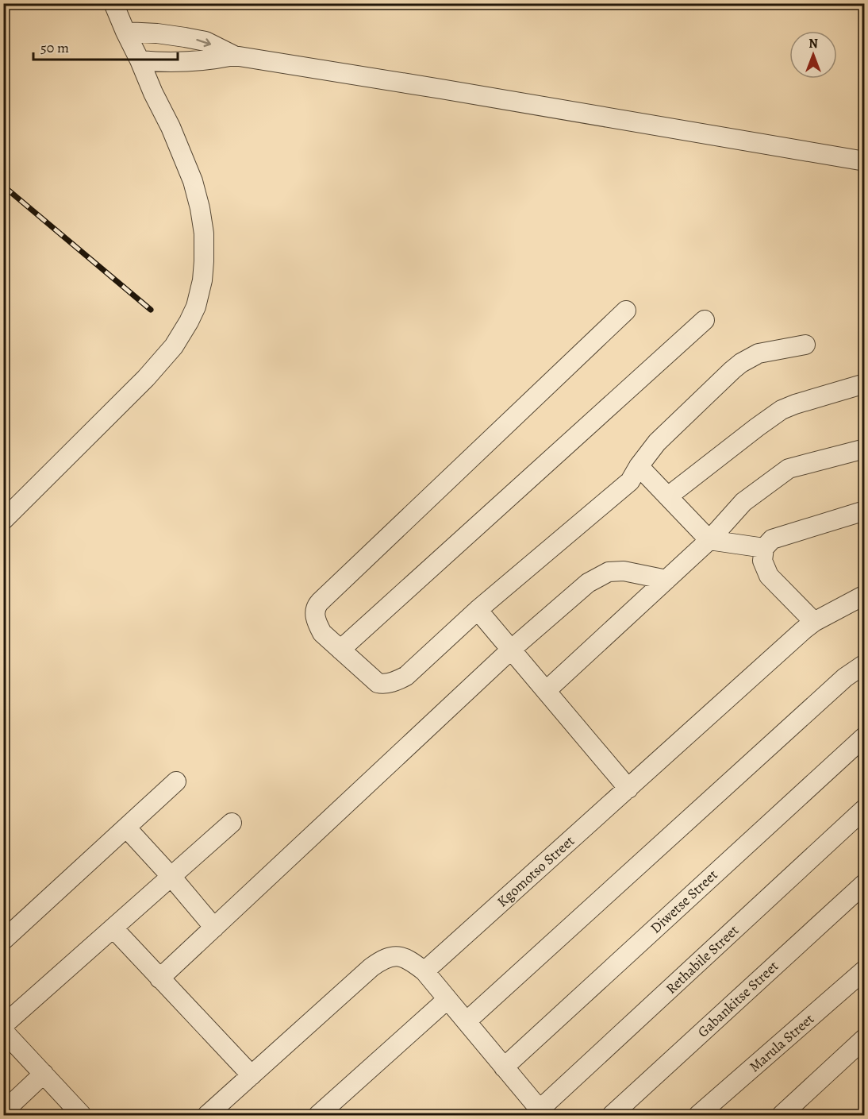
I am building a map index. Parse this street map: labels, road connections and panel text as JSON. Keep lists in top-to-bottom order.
{
  "streets": {
    "street": [
      "Kgomotso Street",
      "Diwetse Street",
      "Rethabile Street",
      "Gabankitse Street",
      "Marula Street"
    ]
  },
  "scale_bar": "50 m",
  "north": "top"
}
